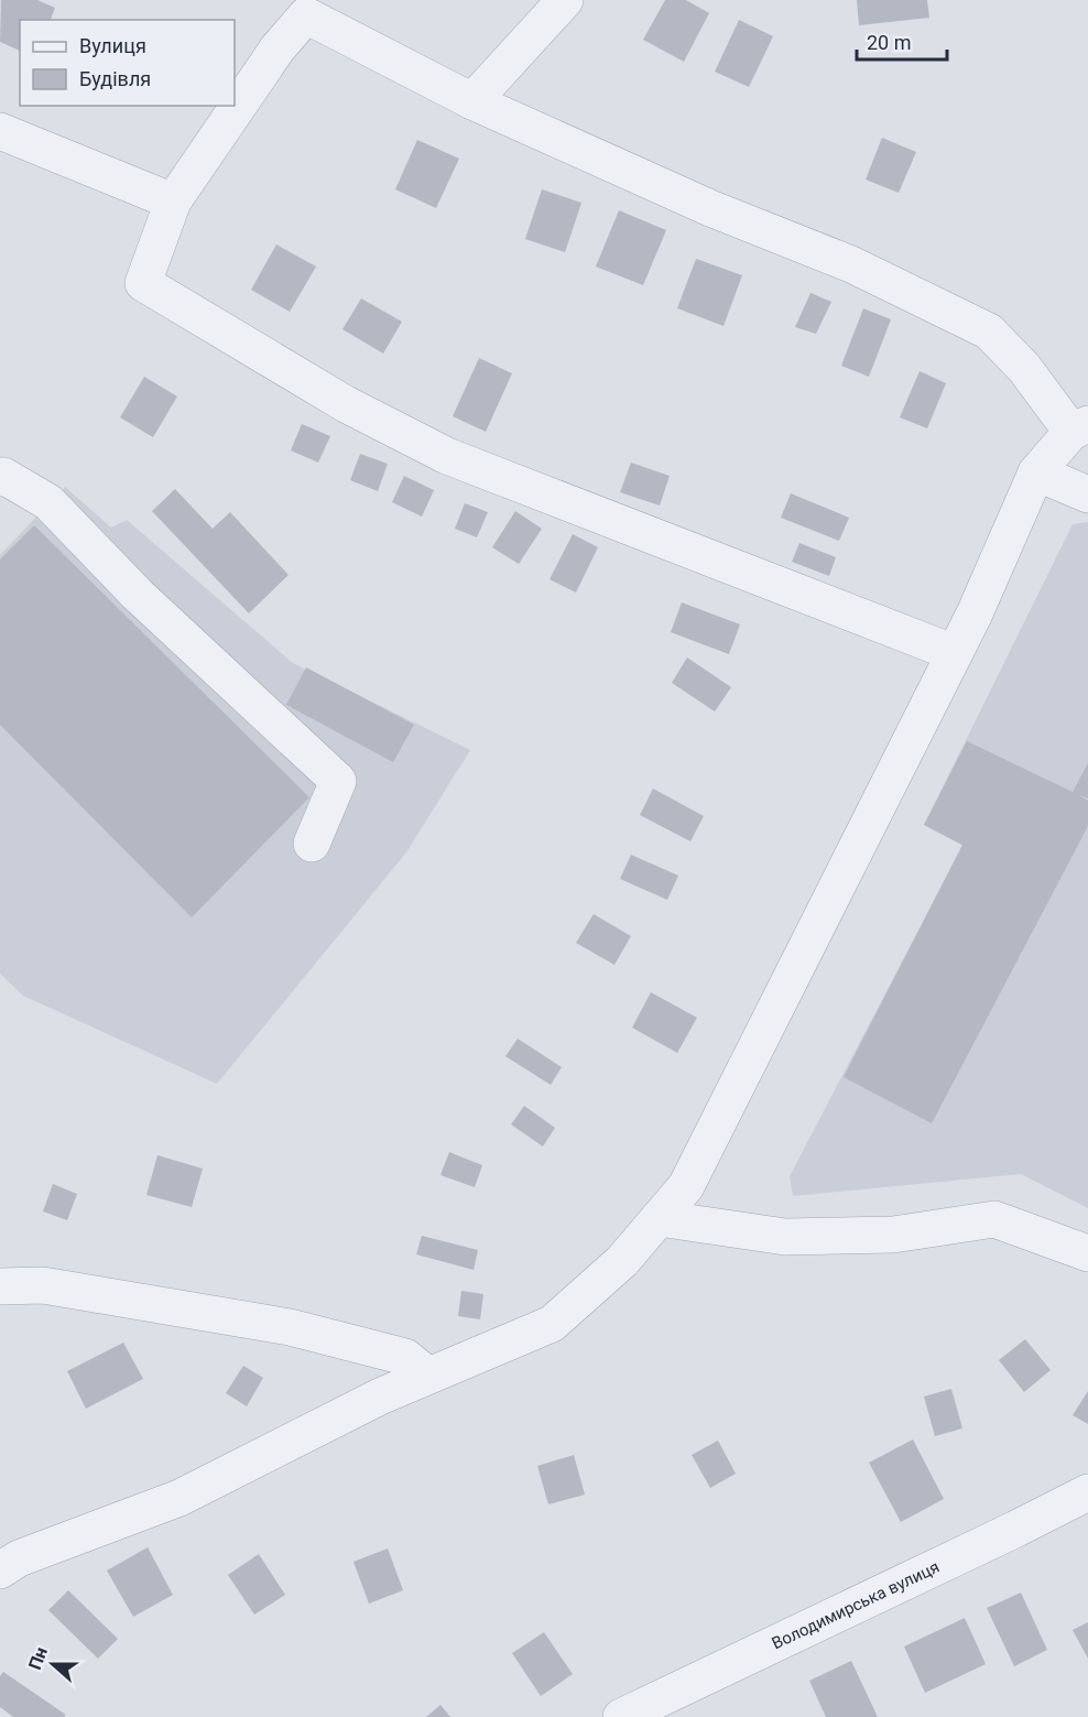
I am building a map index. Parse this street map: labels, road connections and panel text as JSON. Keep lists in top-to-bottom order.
{
  "streets": {
    "street": ["Володимирська вулиця"]
  },
  "legend": ["Вулиця", "Будівля"],
  "scale_bar": "20 m",
  "north": "left"
}
